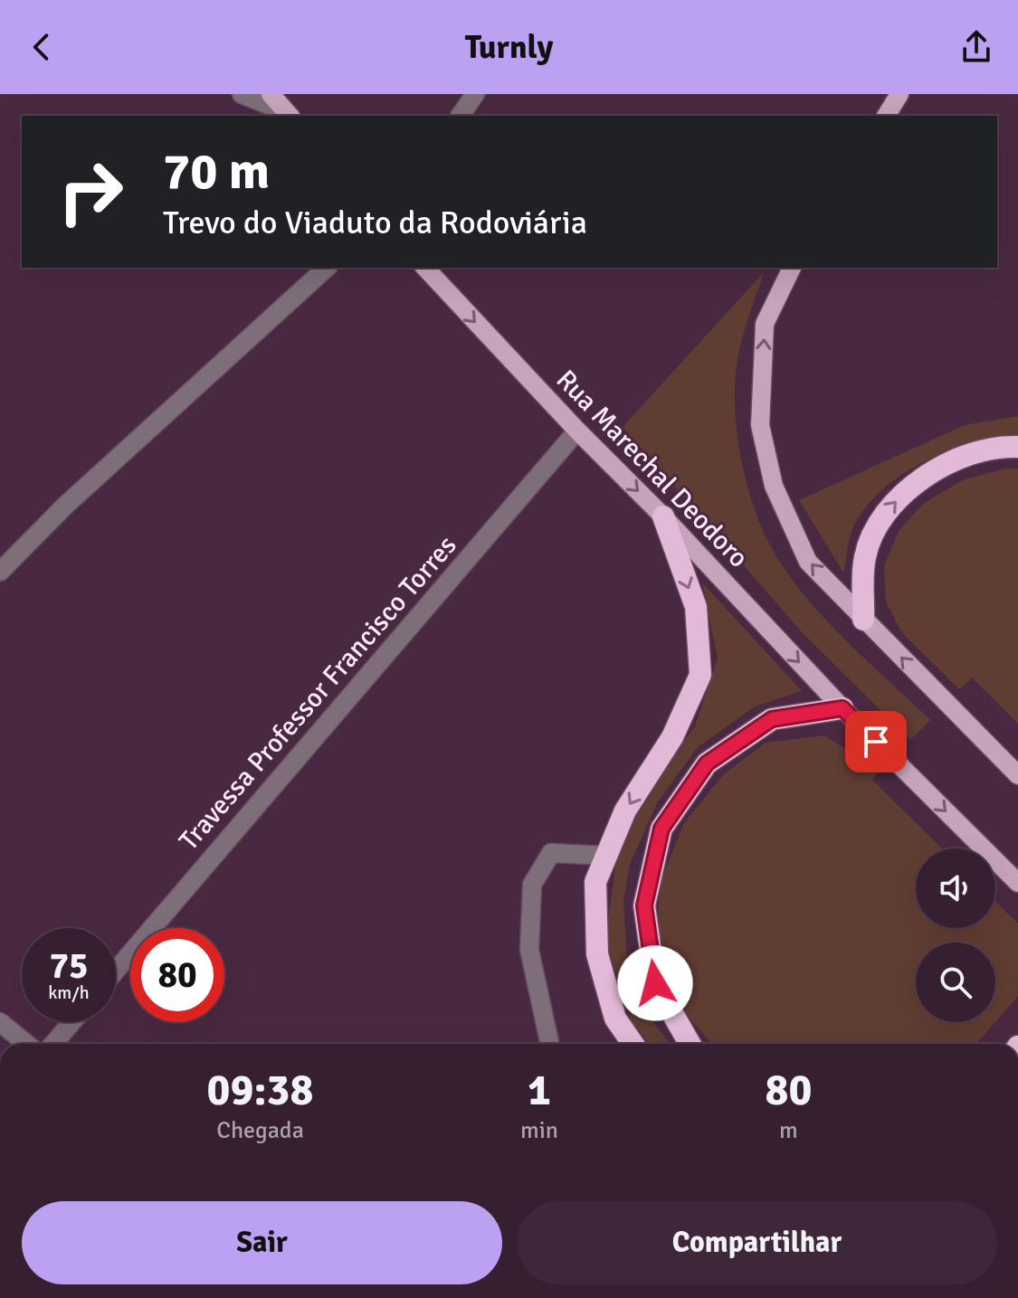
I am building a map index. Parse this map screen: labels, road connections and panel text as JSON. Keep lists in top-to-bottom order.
{
  "streets": {
    "main road": ["Rua Marechal Deodoro"],
    "street": ["Travessa Professor Francisco Torres"]
  },
  "crossings": [
    ["Rua Marechal Deodoro", "Travessa Professor Francisco Torres"]
  ],
  "one_way": ["Rua Marechal Deodoro"],
  "page": {
    "header": "Turnly",
    "turn": ["70 m", "Trevo do Viaduto da Rodoviária"],
    "speed": "75 km/h",
    "limit": "80",
    "eta": [
      "09:38",
      "Chegada",
      "1",
      "min",
      "80",
      "m"
    ],
    "buttons": ["Sair", "Compartilhar"]
  }
}
